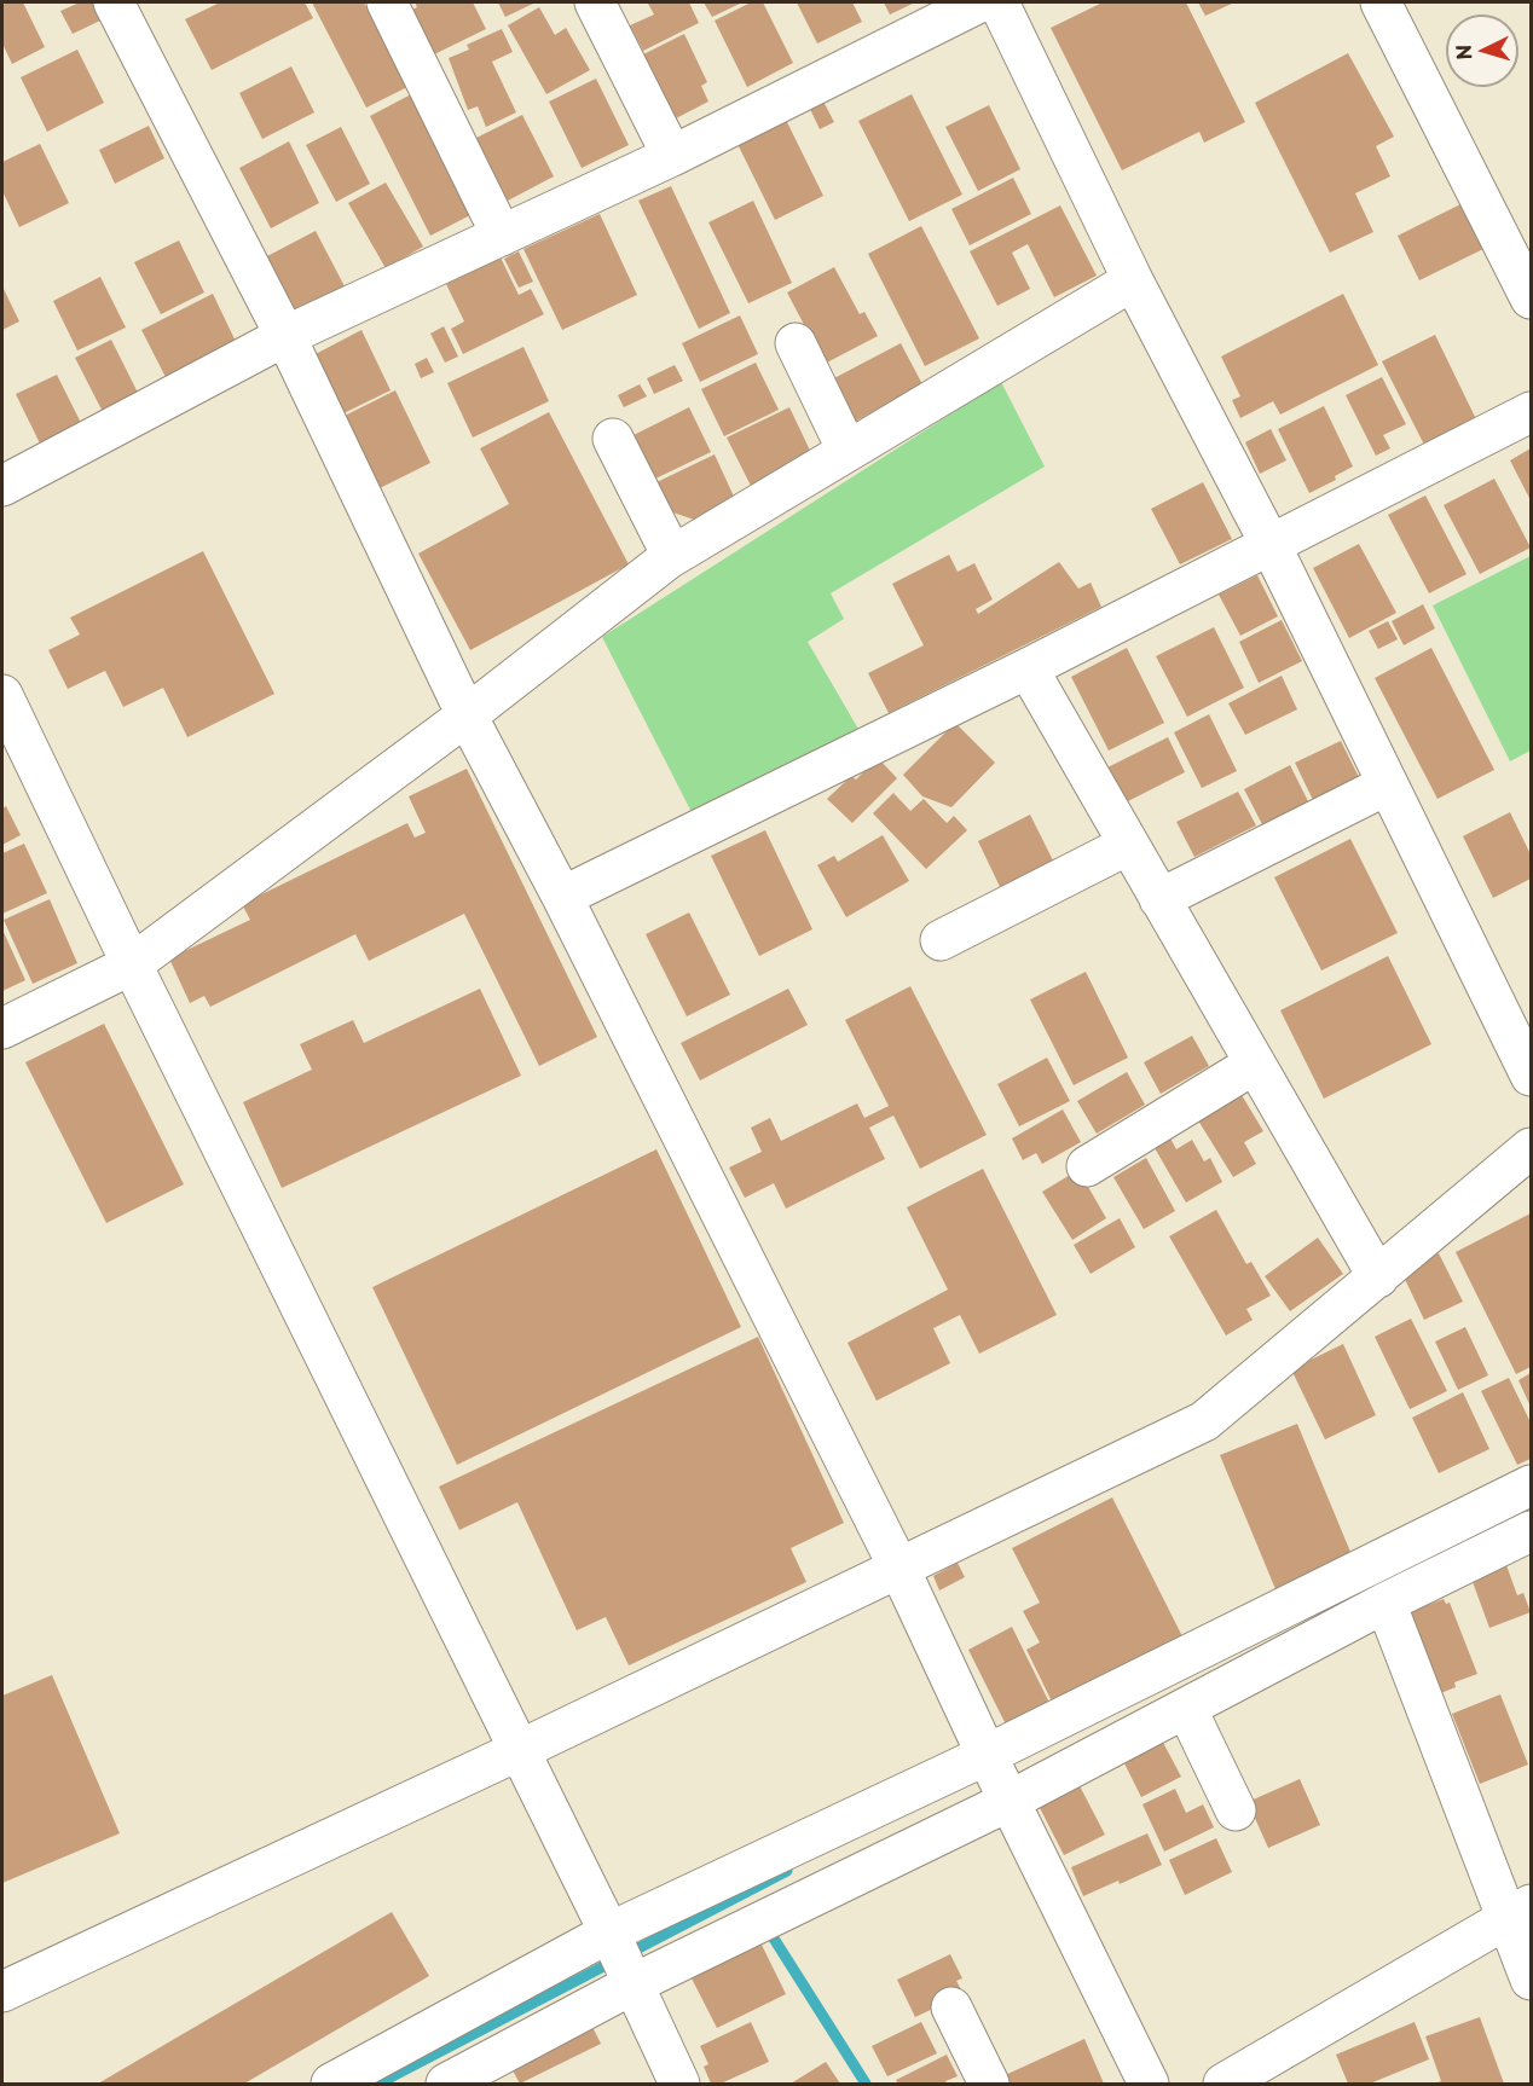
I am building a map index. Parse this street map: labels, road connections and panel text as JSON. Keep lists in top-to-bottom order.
{
  "north": "left"
}
